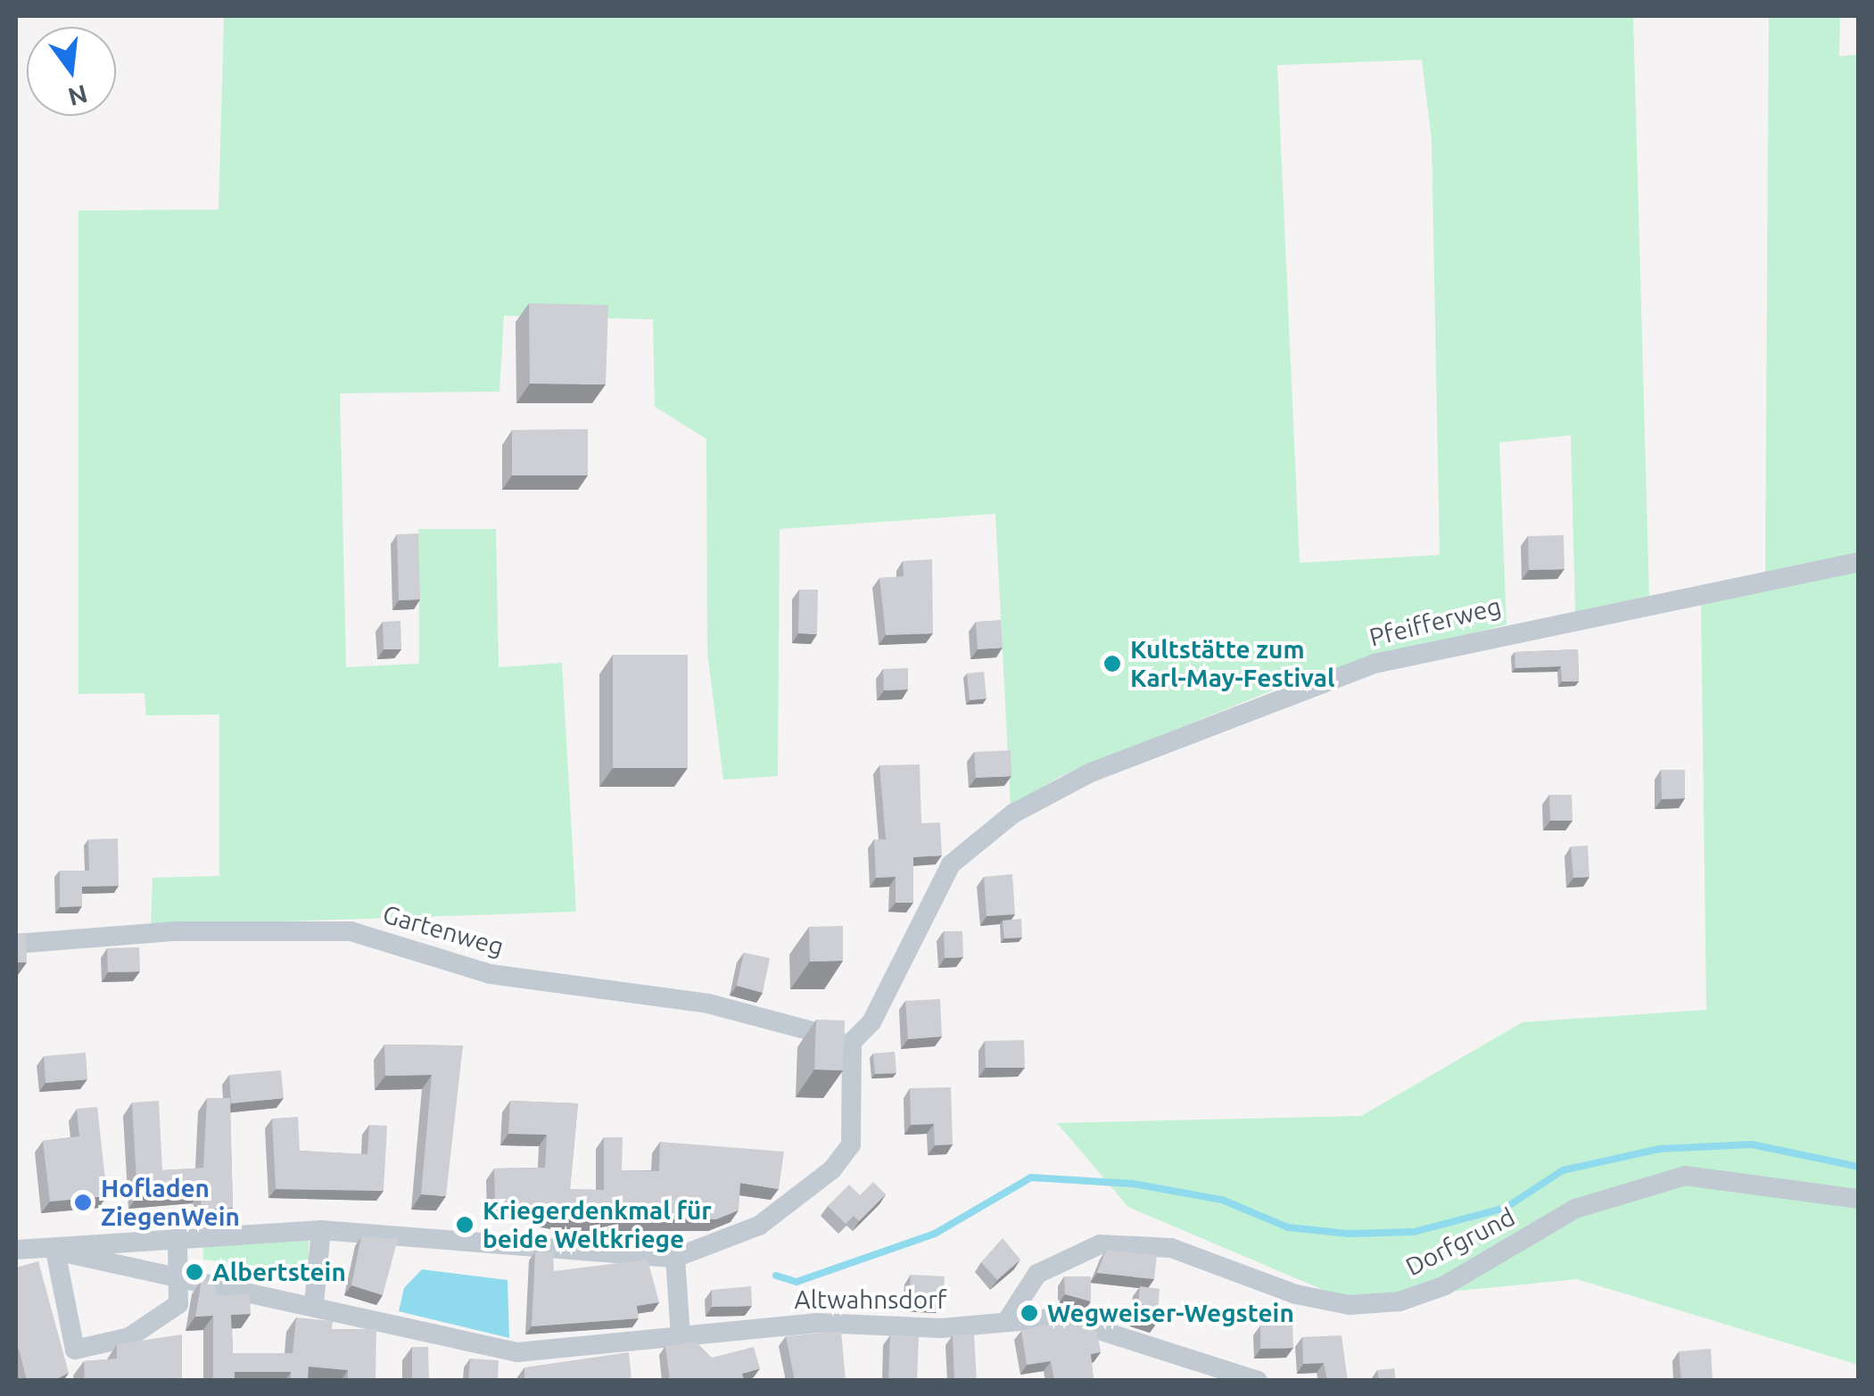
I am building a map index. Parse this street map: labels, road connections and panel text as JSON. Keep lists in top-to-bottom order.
{
  "streets": {
    "street": [
      "Pfeifferweg",
      "Gartenweg",
      "Dorfgrund",
      "Altwahnsdorf"
    ]
  },
  "crossings": [
    ["Pfeifferweg", "Gartenweg"],
    ["Dorfgrund", "Altwahnsdorf"]
  ],
  "places": [
    "Kultstätte zum Karl-May-Festival",
    "Hofladen ZiegenWein",
    "Kriegerdenkmal für beide Weltkriege",
    "Albertstein",
    "Wegweiser-Wegstein"
  ],
  "north": "bottom"
}
